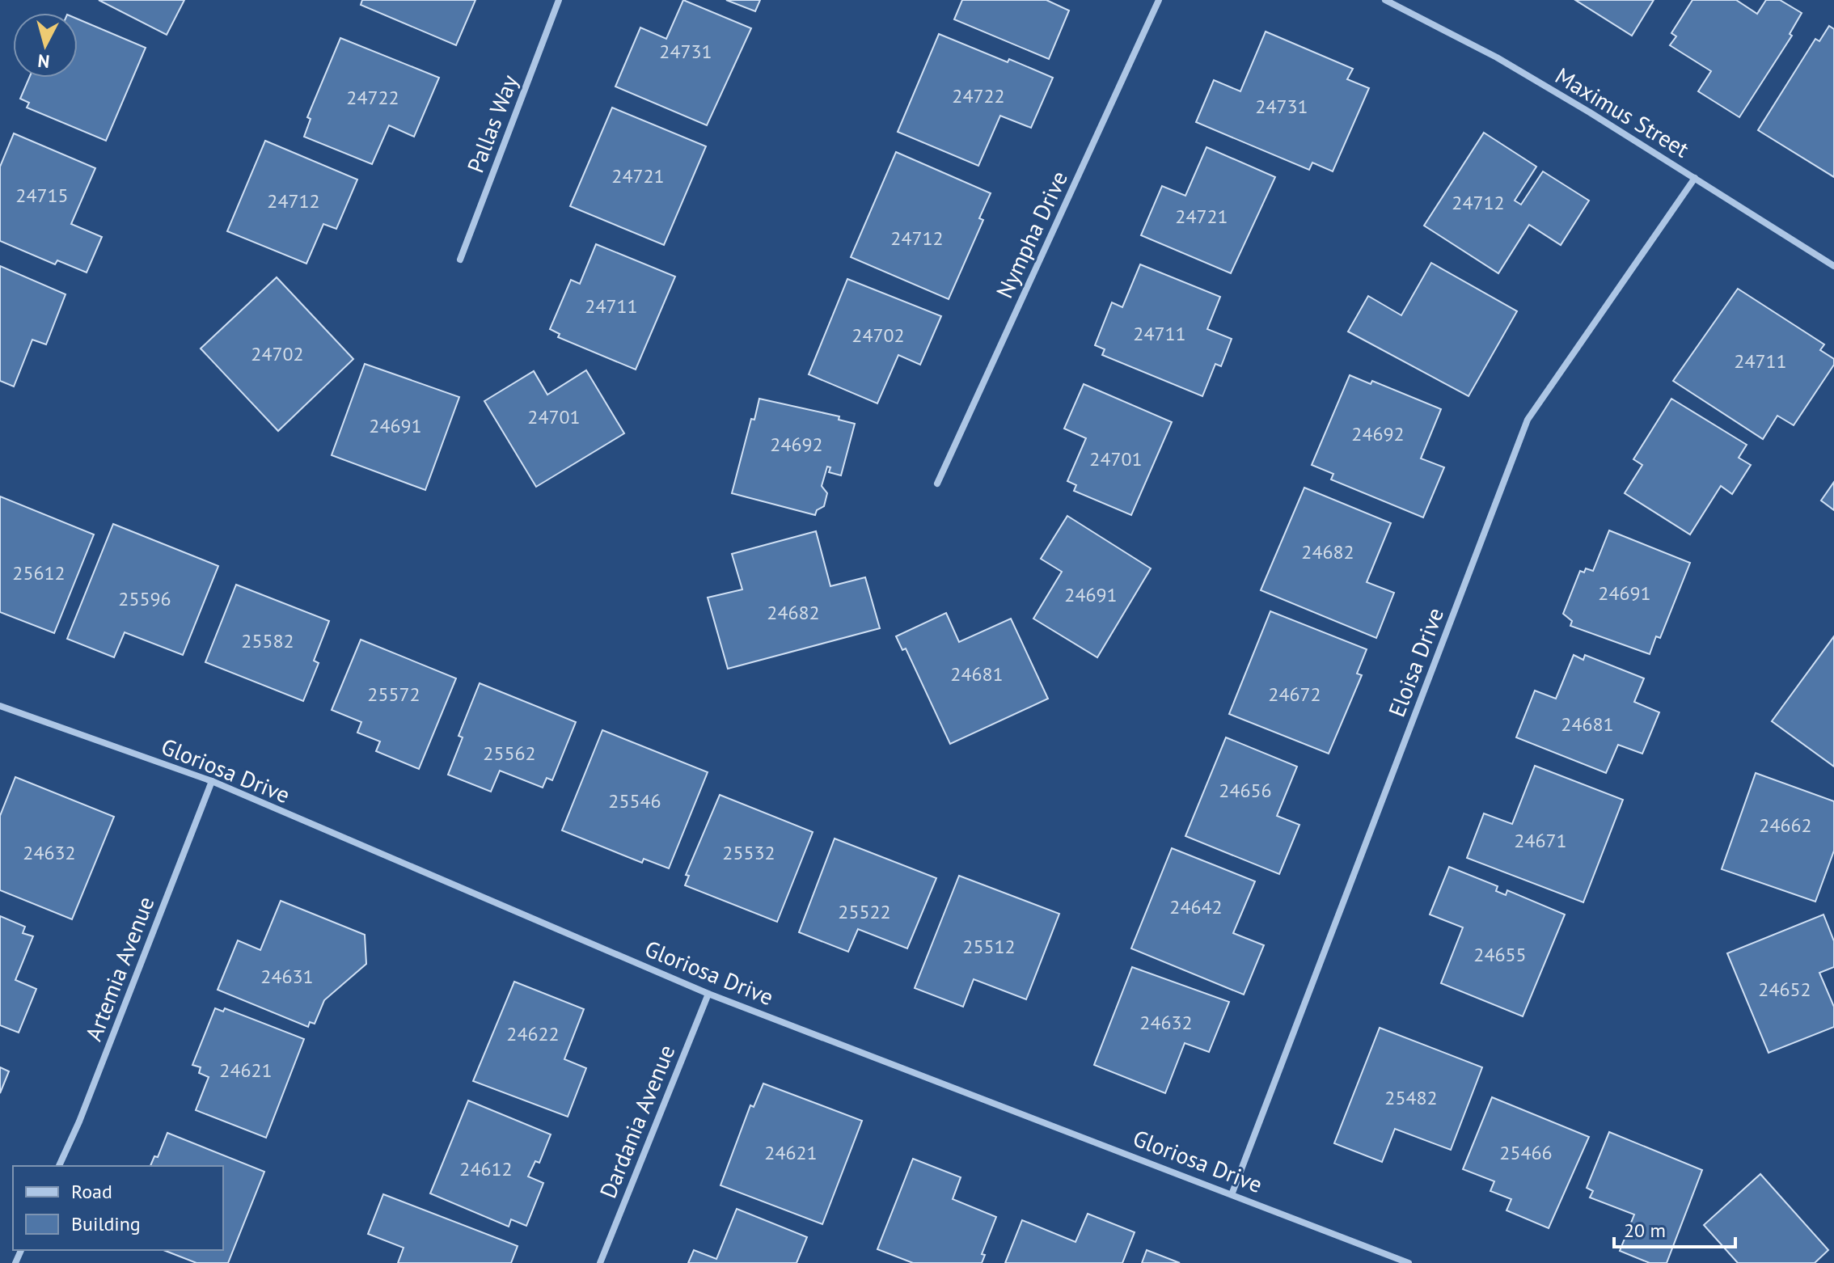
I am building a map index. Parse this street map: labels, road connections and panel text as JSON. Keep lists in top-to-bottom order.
{
  "streets": {
    "street": [
      "Maximus Street",
      "Pallas Way",
      "Nympha Drive",
      "Eloisa Drive",
      "Gloriosa Drive",
      "Artemia Avenue",
      "Dardania Avenue"
    ]
  },
  "crossings": [
    ["Maximus Street", "Eloisa Drive"],
    ["Eloisa Drive", "Gloriosa Drive"],
    ["Gloriosa Drive", "Artemia Avenue"],
    ["Gloriosa Drive", "Dardania Avenue"]
  ],
  "house_numbers": [
    "24731",
    "24722",
    "24722",
    "24731",
    "24721",
    "24715",
    "24712",
    "24712",
    "24721",
    "24712",
    "24711",
    "24711",
    "24702",
    "24702",
    "24711",
    "24701",
    "24691",
    "24692",
    "24692",
    "24701",
    "24682",
    "25612",
    "24691",
    "24691",
    "25596",
    "24682",
    "25582",
    "24681",
    "25572",
    "24672",
    "24681",
    "25562",
    "24656",
    "25546",
    "24662",
    "24671",
    "24632",
    "25532",
    "24642",
    "25522",
    "25512",
    "24655",
    "24631",
    "24652",
    "24632",
    "24622",
    "24621",
    "25482",
    "24621",
    "25466",
    "24612"
  ],
  "legend": ["Road", "Building"],
  "scale_bar": "20 m",
  "north": "bottom"
}
